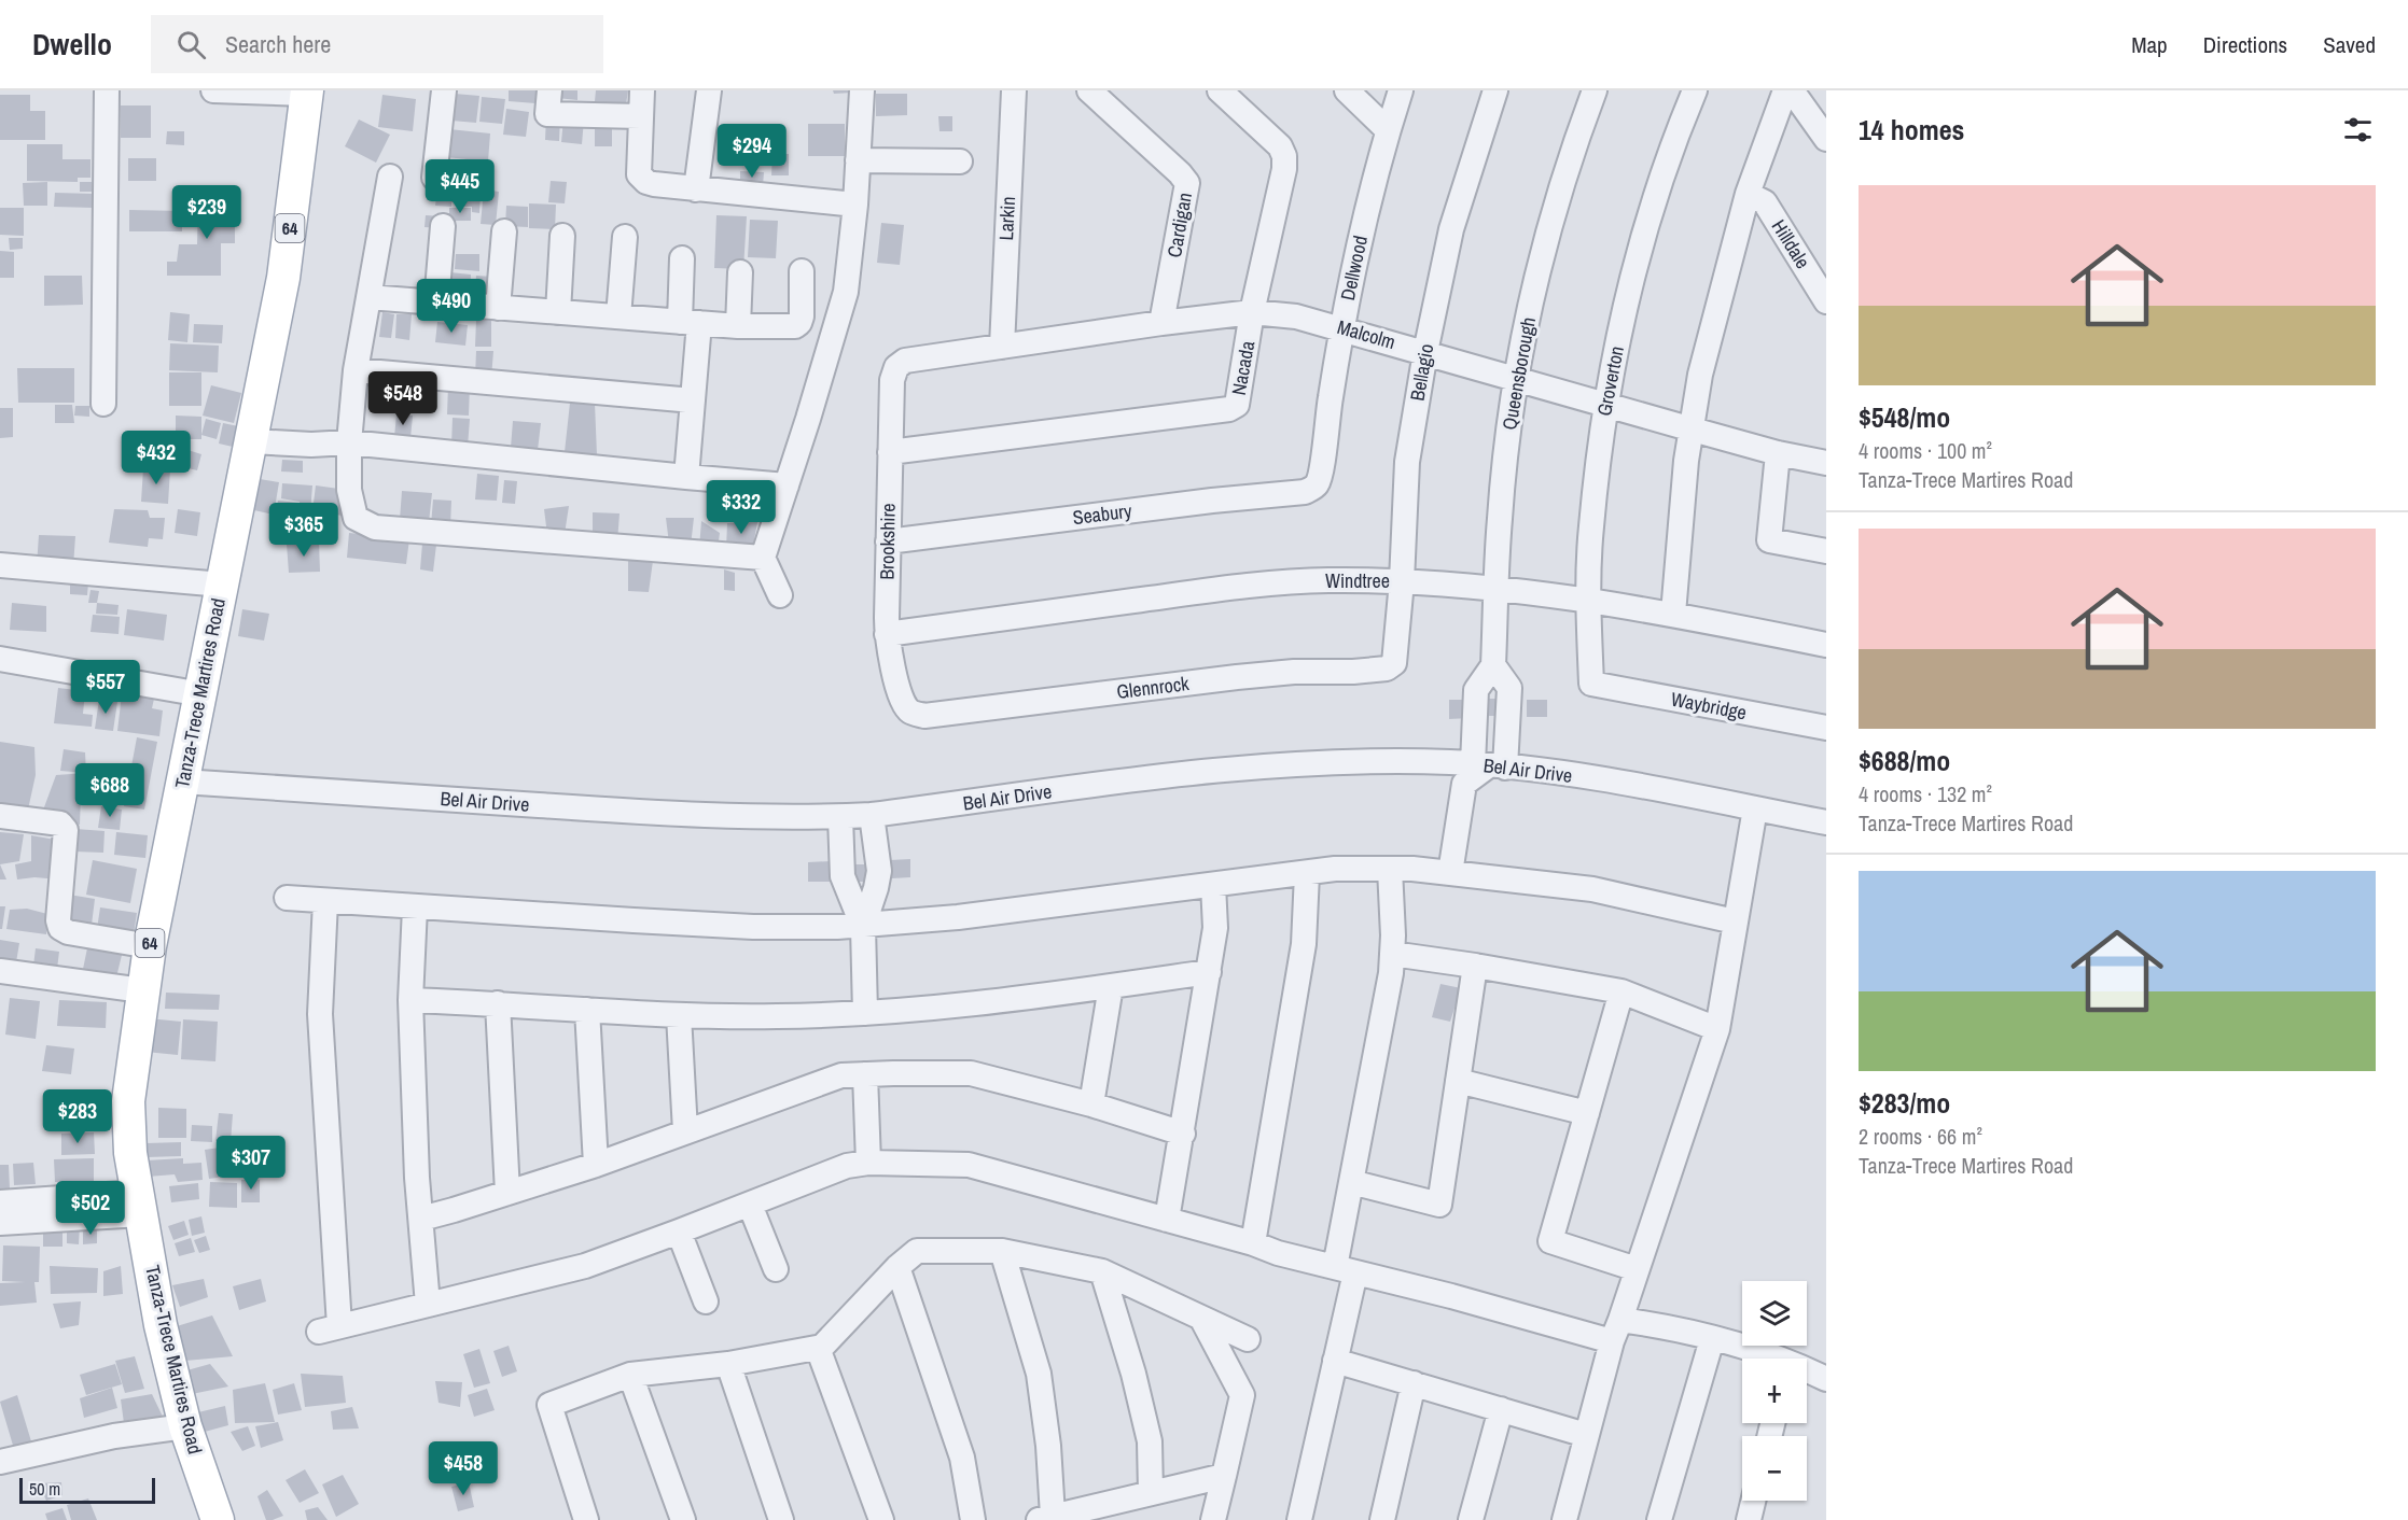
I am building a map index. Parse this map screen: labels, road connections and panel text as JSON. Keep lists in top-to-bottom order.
{
  "streets": {
    "main road": ["64", "Tanza-Trece Martires Road"],
    "street": [
      "Larkin",
      "Cardigan",
      "Hilldale",
      "Dellwood",
      "Malcolm",
      "Nacada",
      "Bellagio",
      "Queensborough",
      "Groverton",
      "Seabury",
      "Brookshire",
      "Windtree",
      "Glennrock",
      "Waybridge",
      "Bel Air Drive"
    ]
  },
  "crossings": [
    ["Larkin", "Malcolm"],
    ["Cardigan", "Malcolm"],
    ["Dellwood", "Malcolm"],
    ["Dellwood", "Seabury"],
    ["Malcolm", "Nacada"],
    ["Malcolm", "Bellagio"],
    ["Malcolm", "Queensborough"],
    ["Malcolm", "Groverton"],
    ["Malcolm", "Brookshire"],
    ["Nacada", "Brookshire"],
    ["Bellagio", "Windtree"],
    ["Bellagio", "Glennrock"],
    ["Queensborough", "Windtree"],
    ["Groverton", "Windtree"],
    ["Groverton", "Waybridge"],
    ["Seabury", "Brookshire"],
    ["Brookshire", "Windtree"],
    ["Brookshire", "Glennrock"],
    ["Tanza-Trece Martires Road", "Bel Air Drive"]
  ],
  "scale_bar": "50 m",
  "page": {
    "header": "Dwello",
    "search": "Search here",
    "nav": ["Map", "Directions", "Saved"],
    "heading": "14 homes",
    "price": [
      "$294",
      "$445",
      "$239",
      "$490",
      "$548",
      "$432",
      "$332",
      "$365",
      "$557",
      "$688",
      "$283",
      "$307",
      "$502",
      "$458"
    ],
    "list": [
      {
        "name": "$548/mo",
        "note": "4 rooms · 100 m² · Tanza-Trece Martires Road"
      },
      {
        "name": "$688/mo",
        "note": "4 rooms · 132 m² · Tanza-Trece Martires Road"
      },
      {
        "name": "$283/mo",
        "note": "2 rooms · 66 m² · Tanza-Trece Martires Road"
      }
    ],
    "map_buttons": ["+", "−"],
    "scale": "50 m"
  }
}
